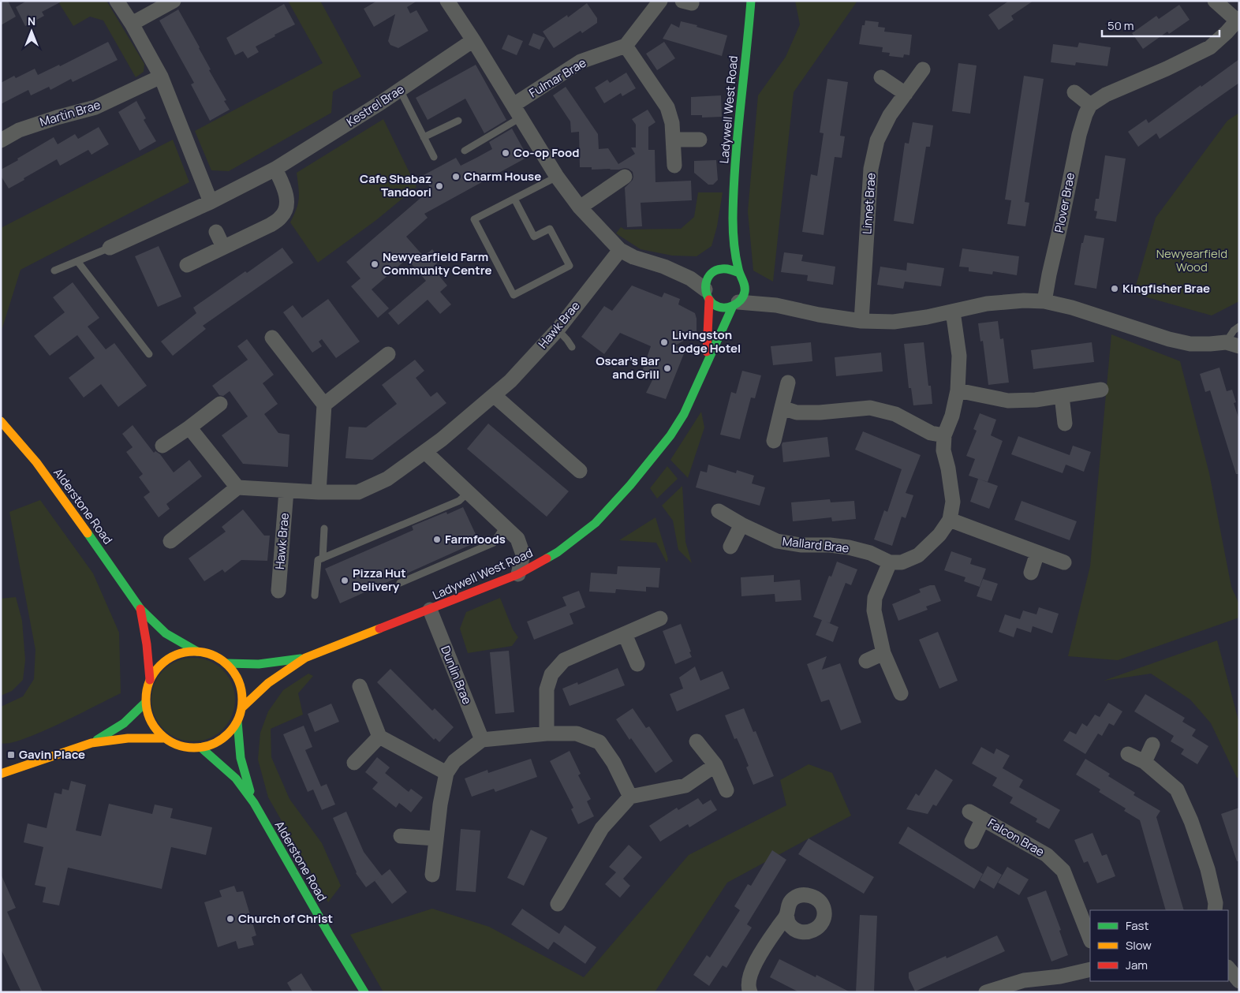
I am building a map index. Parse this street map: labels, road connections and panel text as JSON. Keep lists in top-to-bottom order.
{
  "streets": {
    "street": [
      "Fulmar Brae",
      "Kestrel Brae",
      "Ladywell West Road",
      "Martin Brae",
      "Plover Brae",
      "Linnet Brae",
      "Hawk Brae",
      "Alderstone Road",
      "Mallard Brae",
      "Dunlin Brae",
      "Falcon Brae"
    ]
  },
  "crossings": [
    ["Ladywell West Road", "Alderstone Road"],
    ["Ladywell West Road", "Dunlin Brae"]
  ],
  "parks": ["Newyearfield Wood"],
  "places": {
    "other": [
      "Co-op Food",
      "Charm House",
      "Cafe Shabaz Tandoori",
      "Newyearfield Farm Community Centre",
      "Kingfisher Brae",
      "Livingston Lodge Hotel",
      "Oscar's Bar and Grill",
      "Farmfoods",
      "Pizza Hut Delivery",
      "Church of Christ"
    ],
    "transit": ["Gavin Place"]
  },
  "legend": ["Fast", "Slow", "Jam"],
  "scale_bar": "50 m",
  "north": "top"
}
